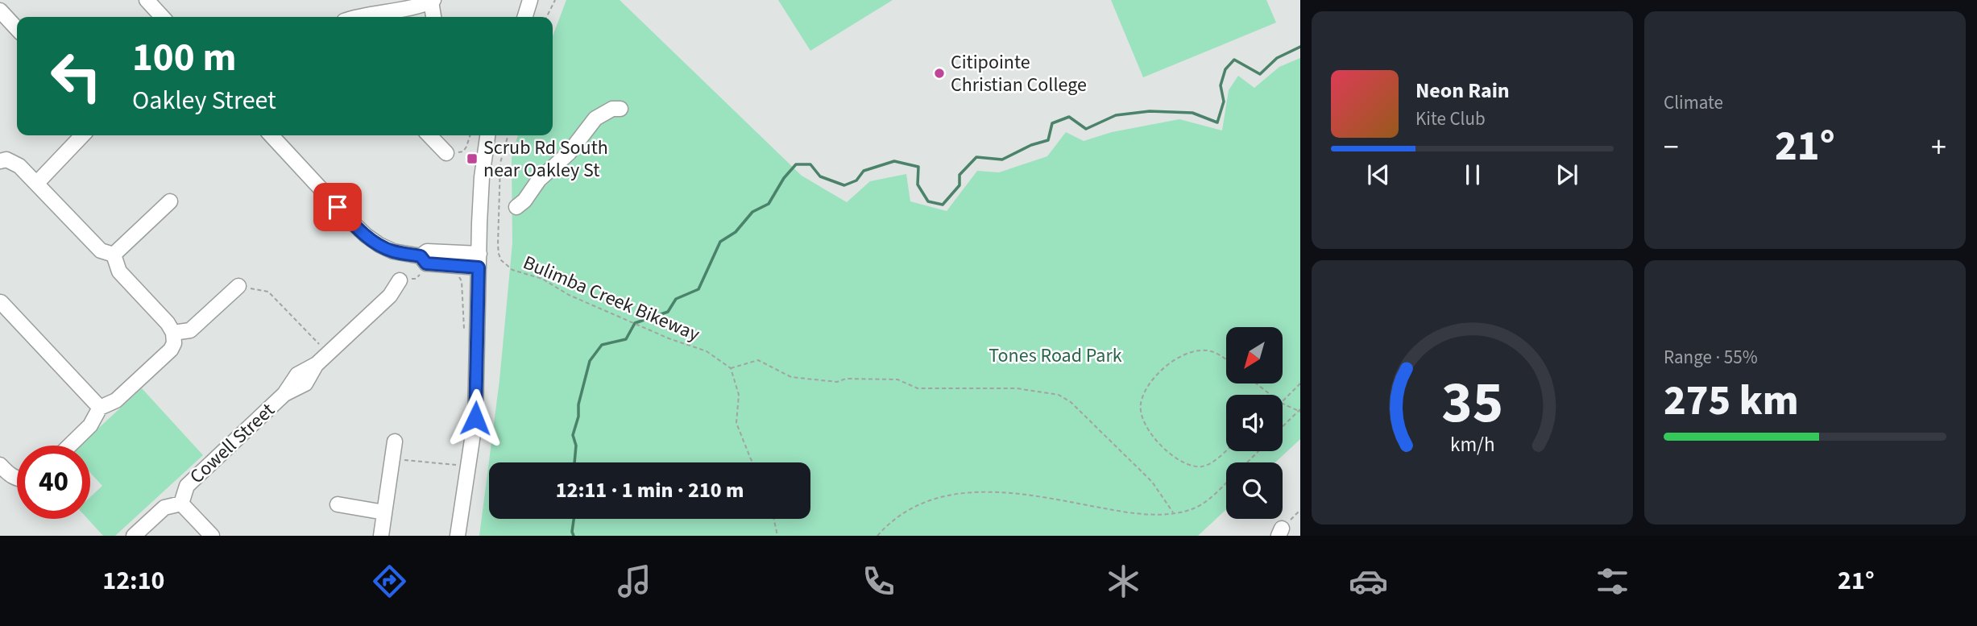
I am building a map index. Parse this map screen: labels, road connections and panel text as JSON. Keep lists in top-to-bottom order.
{
  "streets": {
    "street": ["Cowell Street"],
    "path": ["Bulimba Creek Bikeway"]
  },
  "parks": ["Tones Road Park"],
  "places": {
    "other": ["Citipointe Christian College"],
    "transit": ["Scrub Rd South near Oakley St"]
  },
  "north": "bottom left",
  "page": {
    "tile": [
      "Climate",
      ["Range · 55%", "275 km"]
    ],
    "turn": ["100 m", "Oakley Street"],
    "song": ["Neon Rain", "Kite Club"],
    "heat": ["−", "21°", "+"],
    "limit": "40",
    "trip": "12:11 · 1 min · 210 m",
    "tabs": ["12:10", "21°"],
    "gauge": ["35", "km/h"]
  }
}
